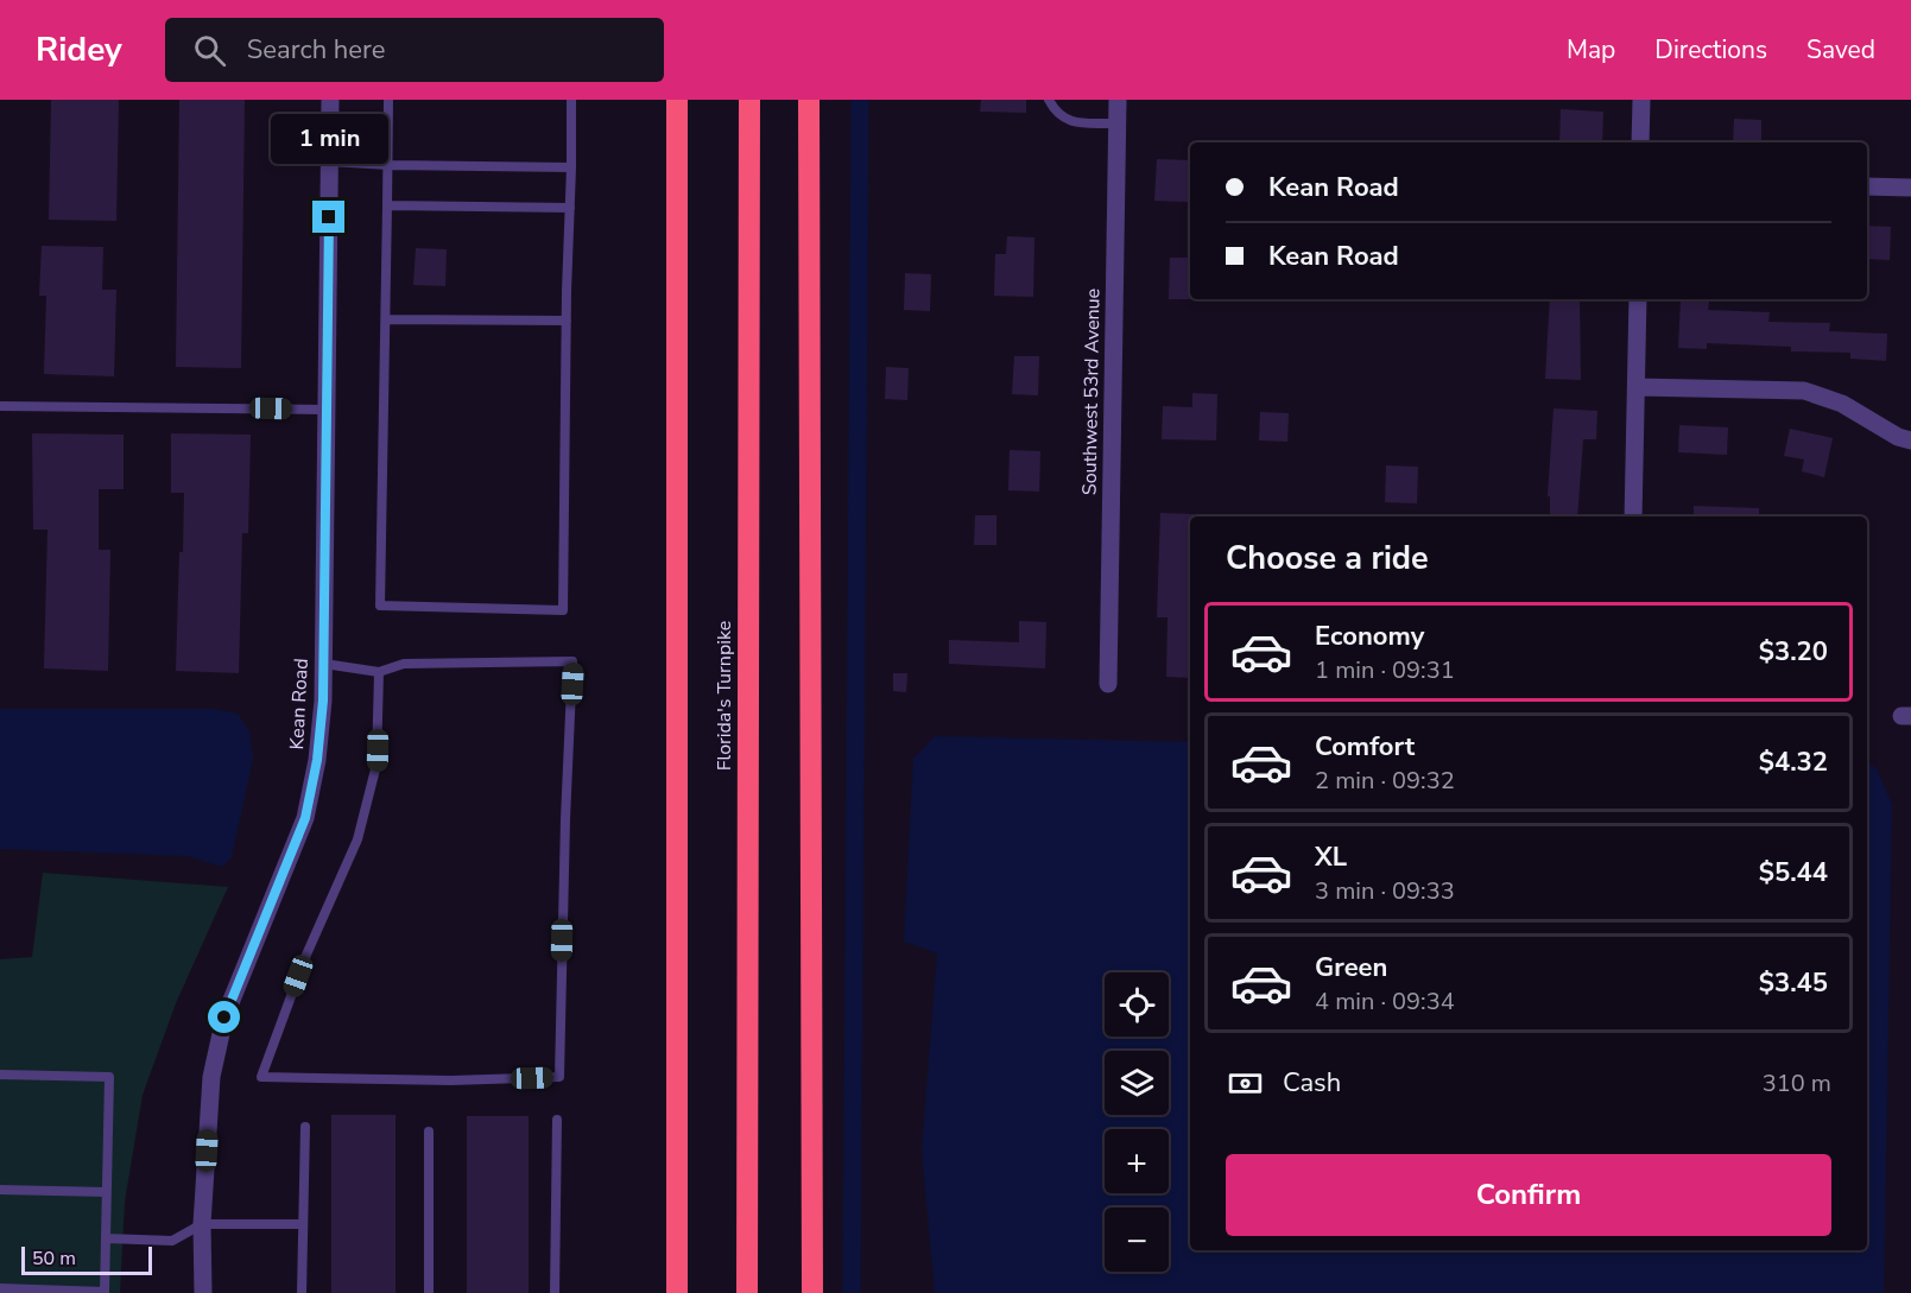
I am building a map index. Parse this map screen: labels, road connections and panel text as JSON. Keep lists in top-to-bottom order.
{
  "streets": {
    "highway": ["Florida's Turnpike"],
    "street": ["Southwest 53rd Avenue", "Kean Road"]
  },
  "scale_bar": "50 m",
  "page": {
    "header": "Ridey",
    "search": "Search here",
    "nav": ["Map", "Directions", "Saved"],
    "bubble": "1 min",
    "banner": ["Kean Road", "Kean Road"],
    "heading": "Choose a ride",
    "list": [
      {
        "name": "Economy",
        "note": "1 min · 09:31",
        "value": "$3.20"
      },
      {
        "name": "Comfort",
        "note": "2 min · 09:32",
        "value": "$4.32"
      },
      {
        "name": "XL",
        "note": "3 min · 09:33",
        "value": "$5.44"
      },
      {
        "name": "Green",
        "note": "4 min · 09:34",
        "value": "$3.45"
      }
    ],
    "map_buttons": ["+", "−"],
    "pay": ["Cash", "310 m"],
    "buttons": "Confirm",
    "scale": "50 m"
  }
}
